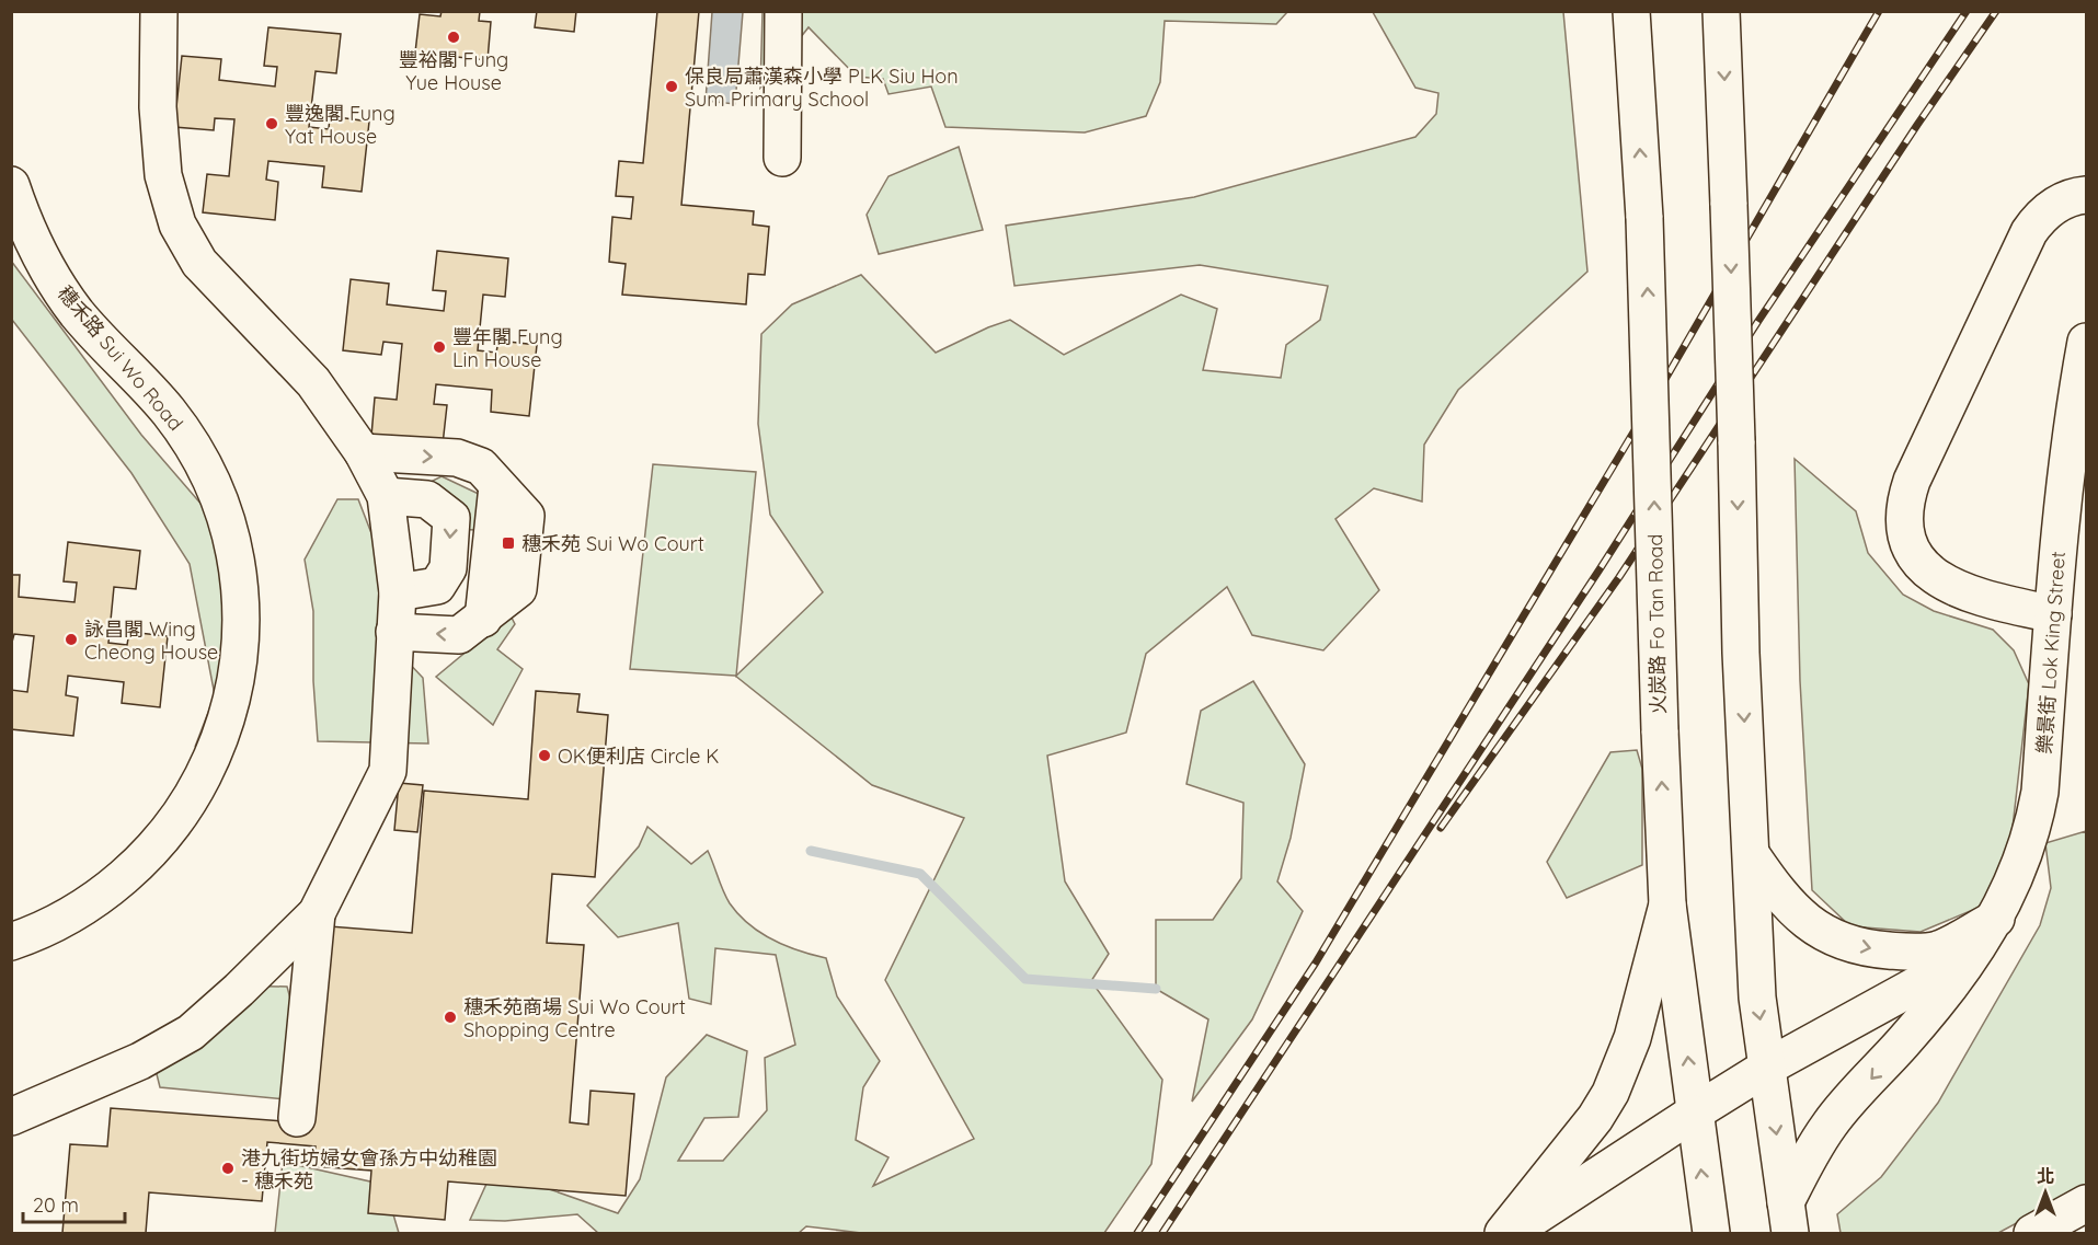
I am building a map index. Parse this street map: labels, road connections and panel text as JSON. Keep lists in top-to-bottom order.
{
  "streets": {
    "main road": ["穗禾路 Sui Wo Road", "火炭路 Fo Tan Road", "樂景街 Lok King Street"]
  },
  "places": {
    "other": [
      "豐裕閣 Fung Yue House",
      "保良局蕭漢森小學 PLK Siu Hon Sum Primary School",
      "豐逸閣 Fung Yat House",
      "豐年閣 Fung Lin House",
      "詠昌閣 Wing Cheong House",
      "OK便利店 Circle K",
      "穗禾苑商場 Sui Wo Court Shopping Centre",
      "港九街坊婦女會孫方中幼稚園 - 穗禾苑"
    ],
    "transit": ["穗禾苑 Sui Wo Court"]
  },
  "scale_bar": "20 m",
  "north": "top"
}
